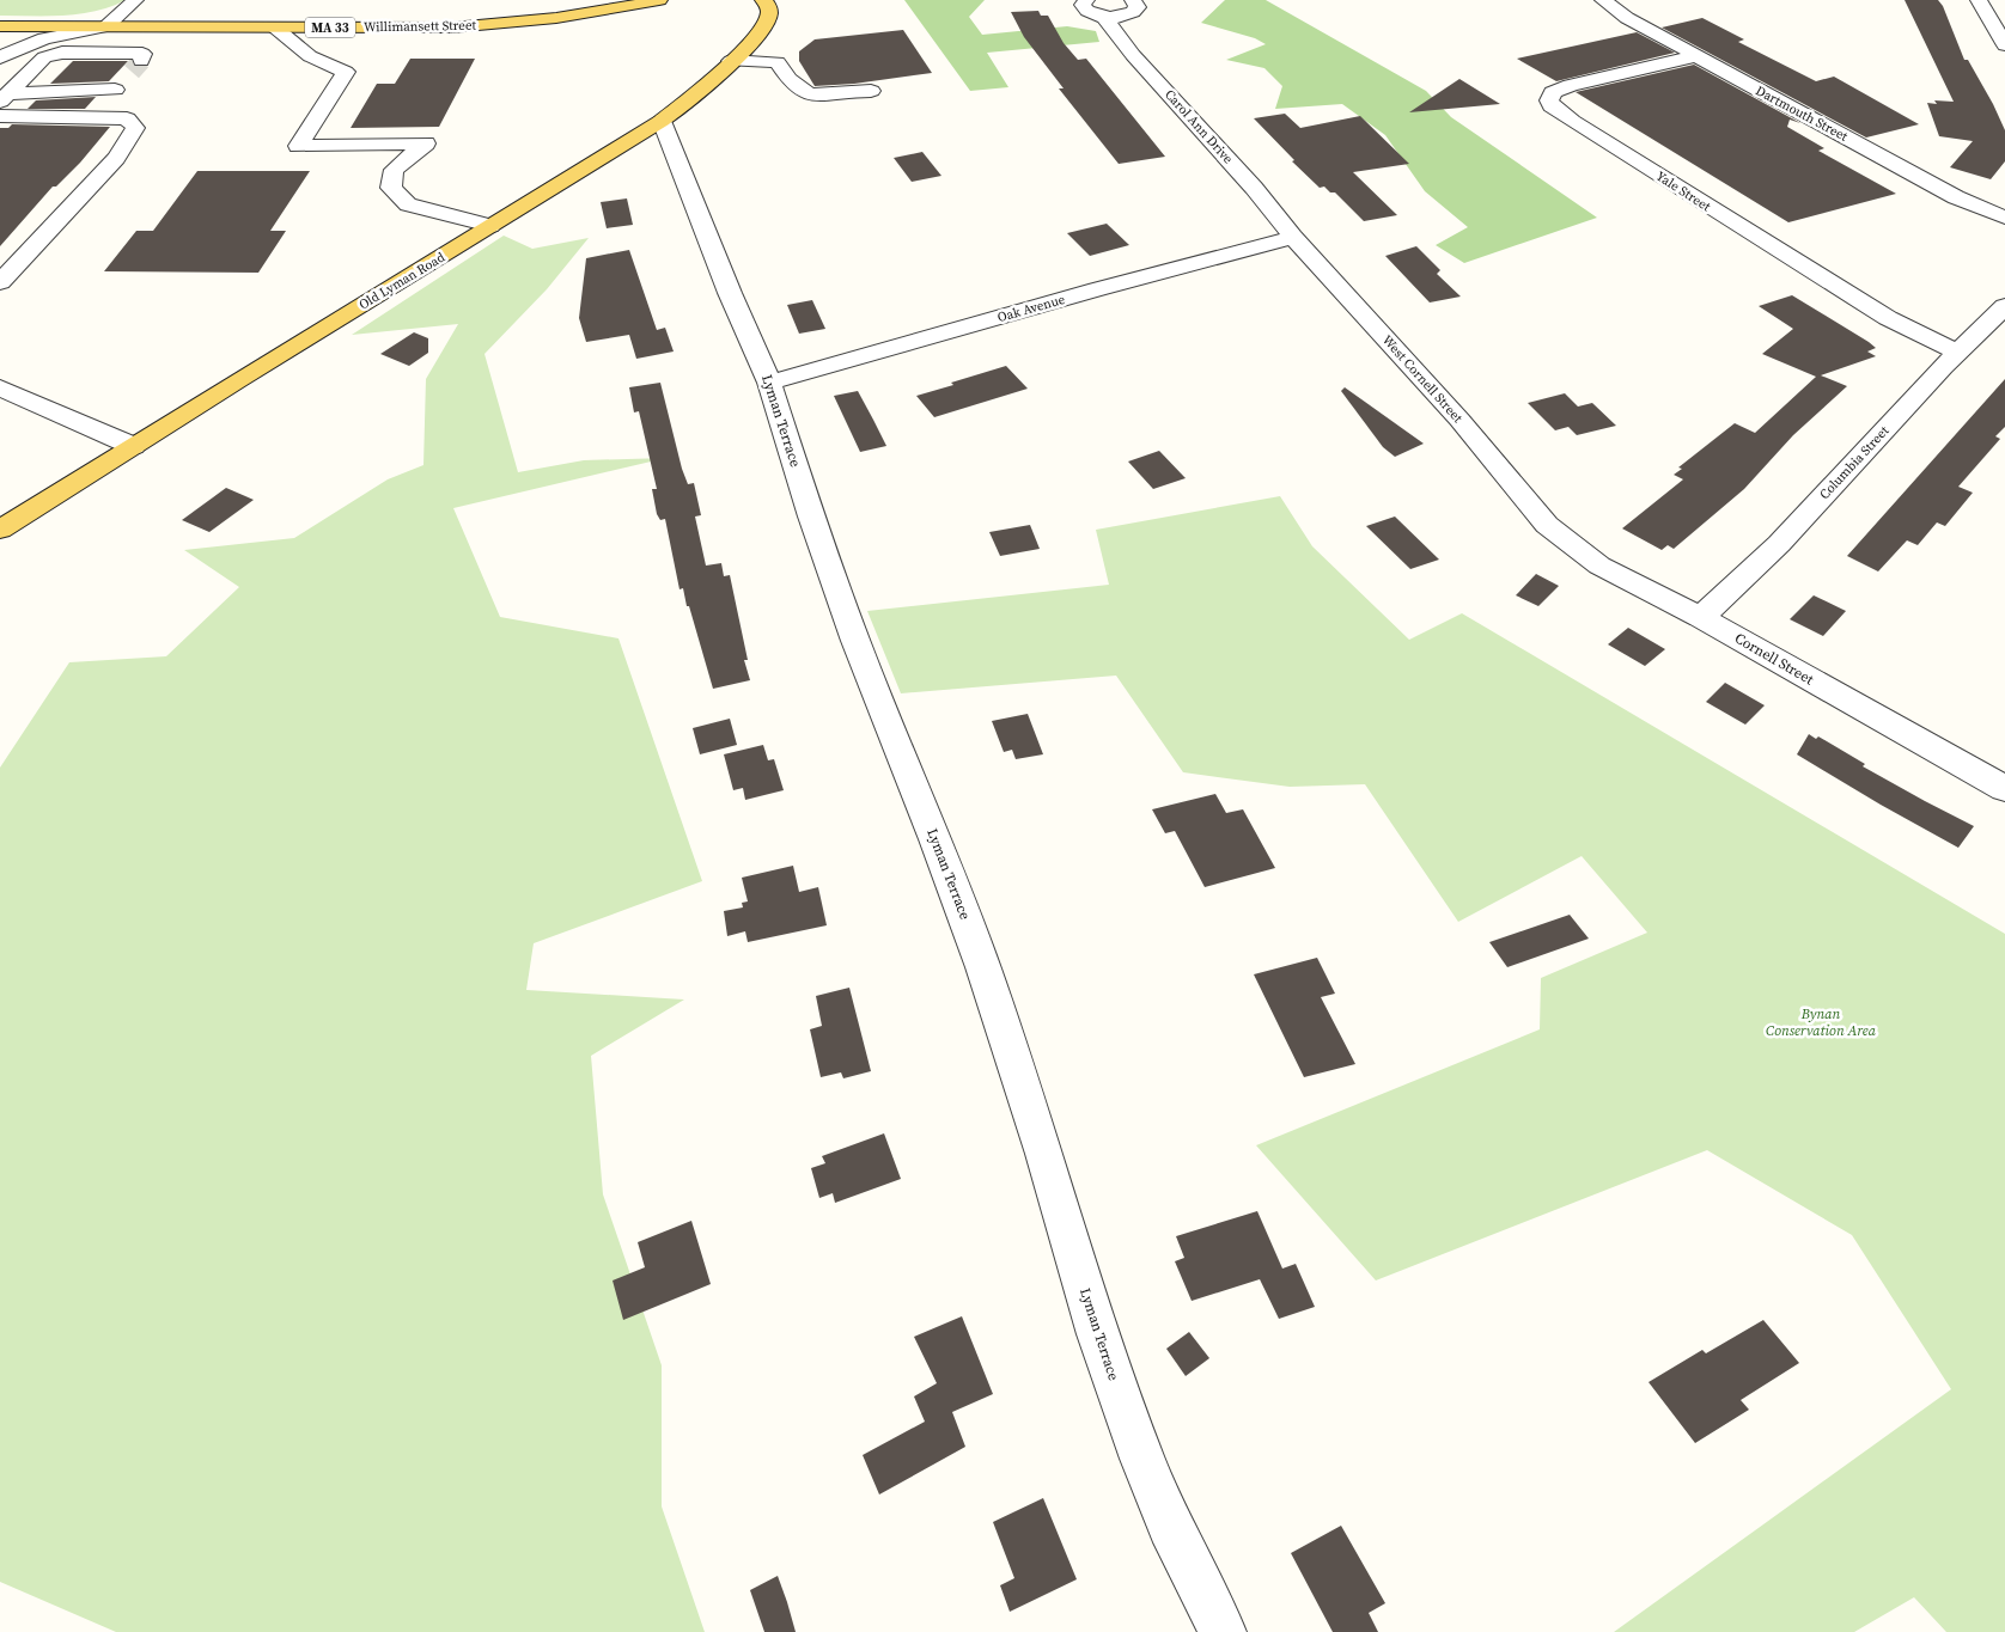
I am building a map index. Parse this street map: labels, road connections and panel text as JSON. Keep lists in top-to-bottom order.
{
  "streets": {
    "main road": ["Willimansett Street", "MA 33", "Old Lyman Road"],
    "street": [
      "Dartmouth Street",
      "Carol Ann Drive",
      "Yale Street",
      "Oak Avenue",
      "West Cornell Street",
      "Lyman Terrace",
      "Columbia Street",
      "Cornell Street"
    ]
  },
  "crossings": [
    ["Dartmouth Street", "Yale Street"],
    ["Carol Ann Drive", "Oak Avenue"],
    ["Carol Ann Drive", "West Cornell Street"],
    ["Yale Street", "Columbia Street"],
    ["Old Lyman Road", "Lyman Terrace"],
    ["Oak Avenue", "West Cornell Street"],
    ["Oak Avenue", "Lyman Terrace"],
    ["West Cornell Street", "Cornell Street"],
    ["Columbia Street", "Cornell Street"]
  ],
  "parks": ["Bynan Conservation Area"]
}
